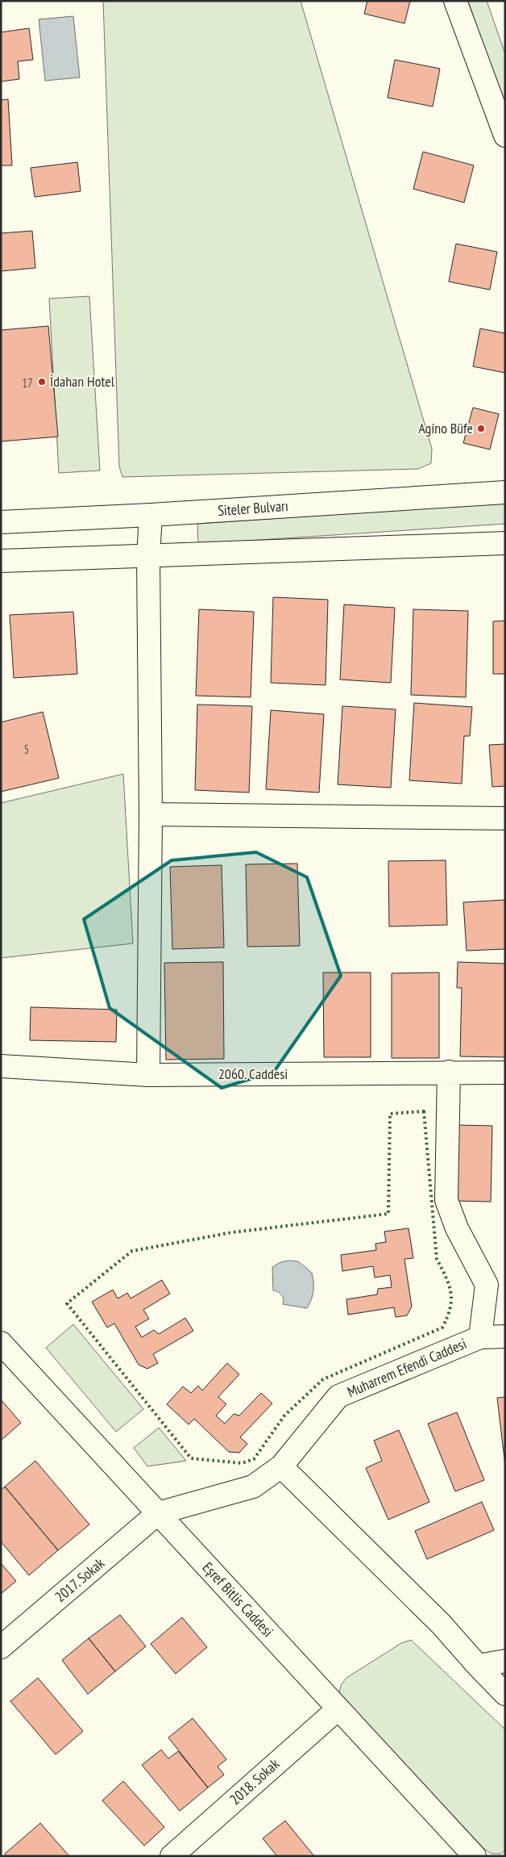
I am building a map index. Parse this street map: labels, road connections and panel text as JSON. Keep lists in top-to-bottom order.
{
  "streets": {
    "street": [
      "Siteler Bulvarı",
      "2060. Caddesi",
      "Muharrem Efendi Caddesi",
      "2017. Sokak",
      "Eşref Bitlis Caddesi",
      "2018. Sokak"
    ]
  },
  "crossings": [
    ["Muharrem Efendi Caddesi", "2017. Sokak"],
    ["Muharrem Efendi Caddesi", "Eşref Bitlis Caddesi"],
    ["2017. Sokak", "Eşref Bitlis Caddesi"],
    ["Eşref Bitlis Caddesi", "2018. Sokak"]
  ],
  "places": ["İdahan Hotel", "Agino Büfe"],
  "house_numbers": ["17", "5"]
}
